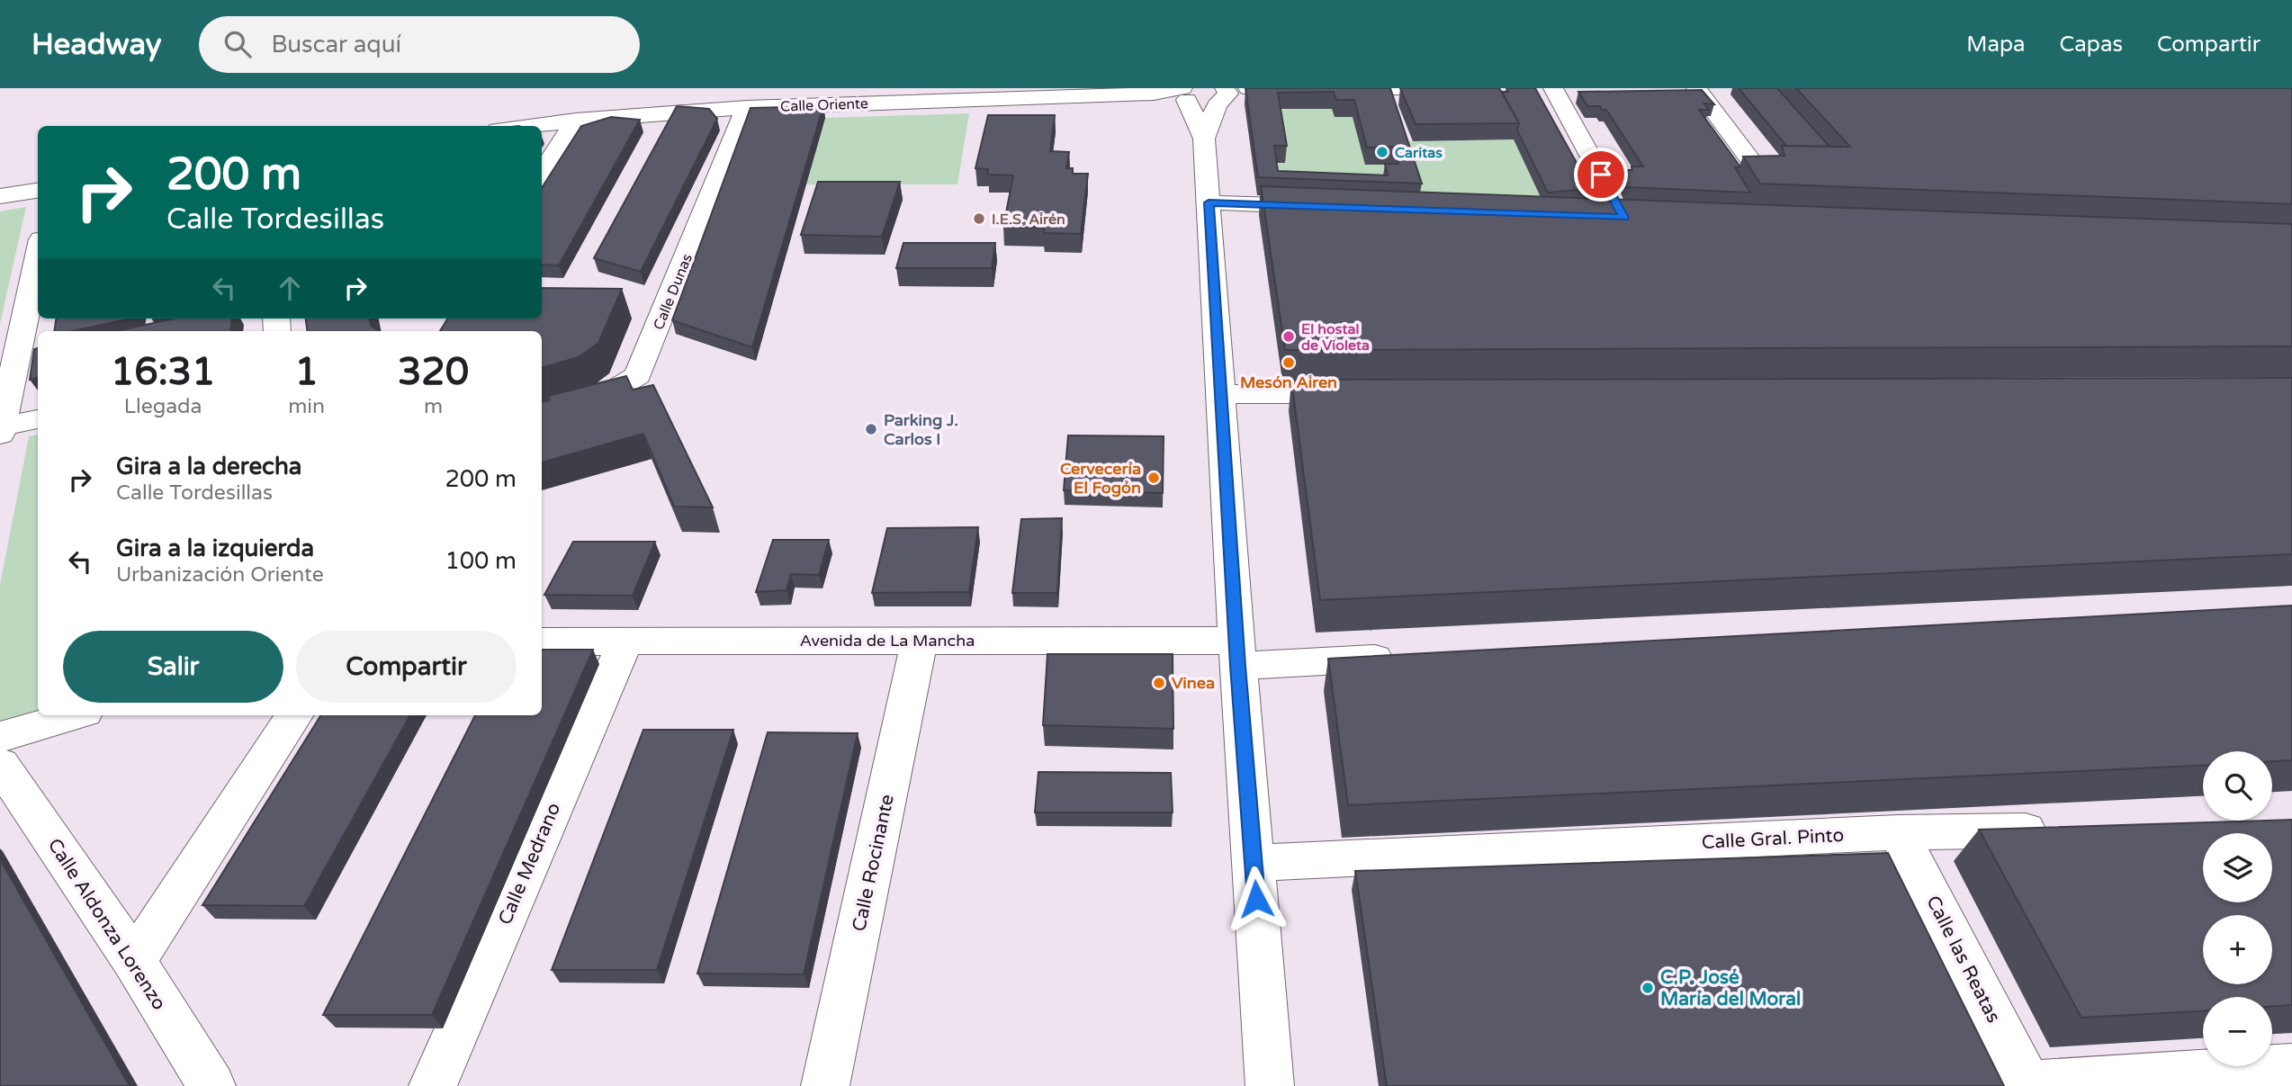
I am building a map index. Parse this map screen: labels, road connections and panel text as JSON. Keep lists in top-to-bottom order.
{
  "streets": {
    "street": [
      "Calle Oriente",
      "Calle Dunas",
      "Avenida de La Mancha",
      "Calle Gral. Pinto",
      "Calle Rocinante",
      "Calle Medrano",
      "Calle Aldonza Lorenzo",
      "Calle las Reatas"
    ]
  },
  "crossings": [
    ["Calle Oriente", "Calle Dunas"],
    ["Avenida de La Mancha", "Calle Rocinante"],
    ["Avenida de La Mancha", "Calle Medrano"],
    ["Calle Gral. Pinto", "Calle las Reatas"]
  ],
  "places": [
    "Caritas",
    "I.E.S. Airén",
    "El hostal de Violeta",
    "Mesón Airen",
    "Parking J. Carlos I",
    "Cervecería El Fogón",
    "Vinea",
    "C.P. José María del Moral"
  ],
  "page": {
    "header": "Headway",
    "search": "Buscar aquí",
    "nav": ["Mapa", "Capas", "Compartir"],
    "turn": ["200 m", "Calle Tordesillas"],
    "eta": [
      "16:31",
      "Llegada",
      "1",
      "min",
      "320",
      "m"
    ],
    "list": [
      {
        "name": "Gira a la derecha",
        "note": "Calle Tordesillas",
        "value": "200 m"
      },
      {
        "name": "Gira a la izquierda",
        "note": "Urbanización Oriente",
        "value": "100 m"
      }
    ],
    "buttons": ["Salir", "Compartir"],
    "map_buttons": ["+", "−"]
  }
}
